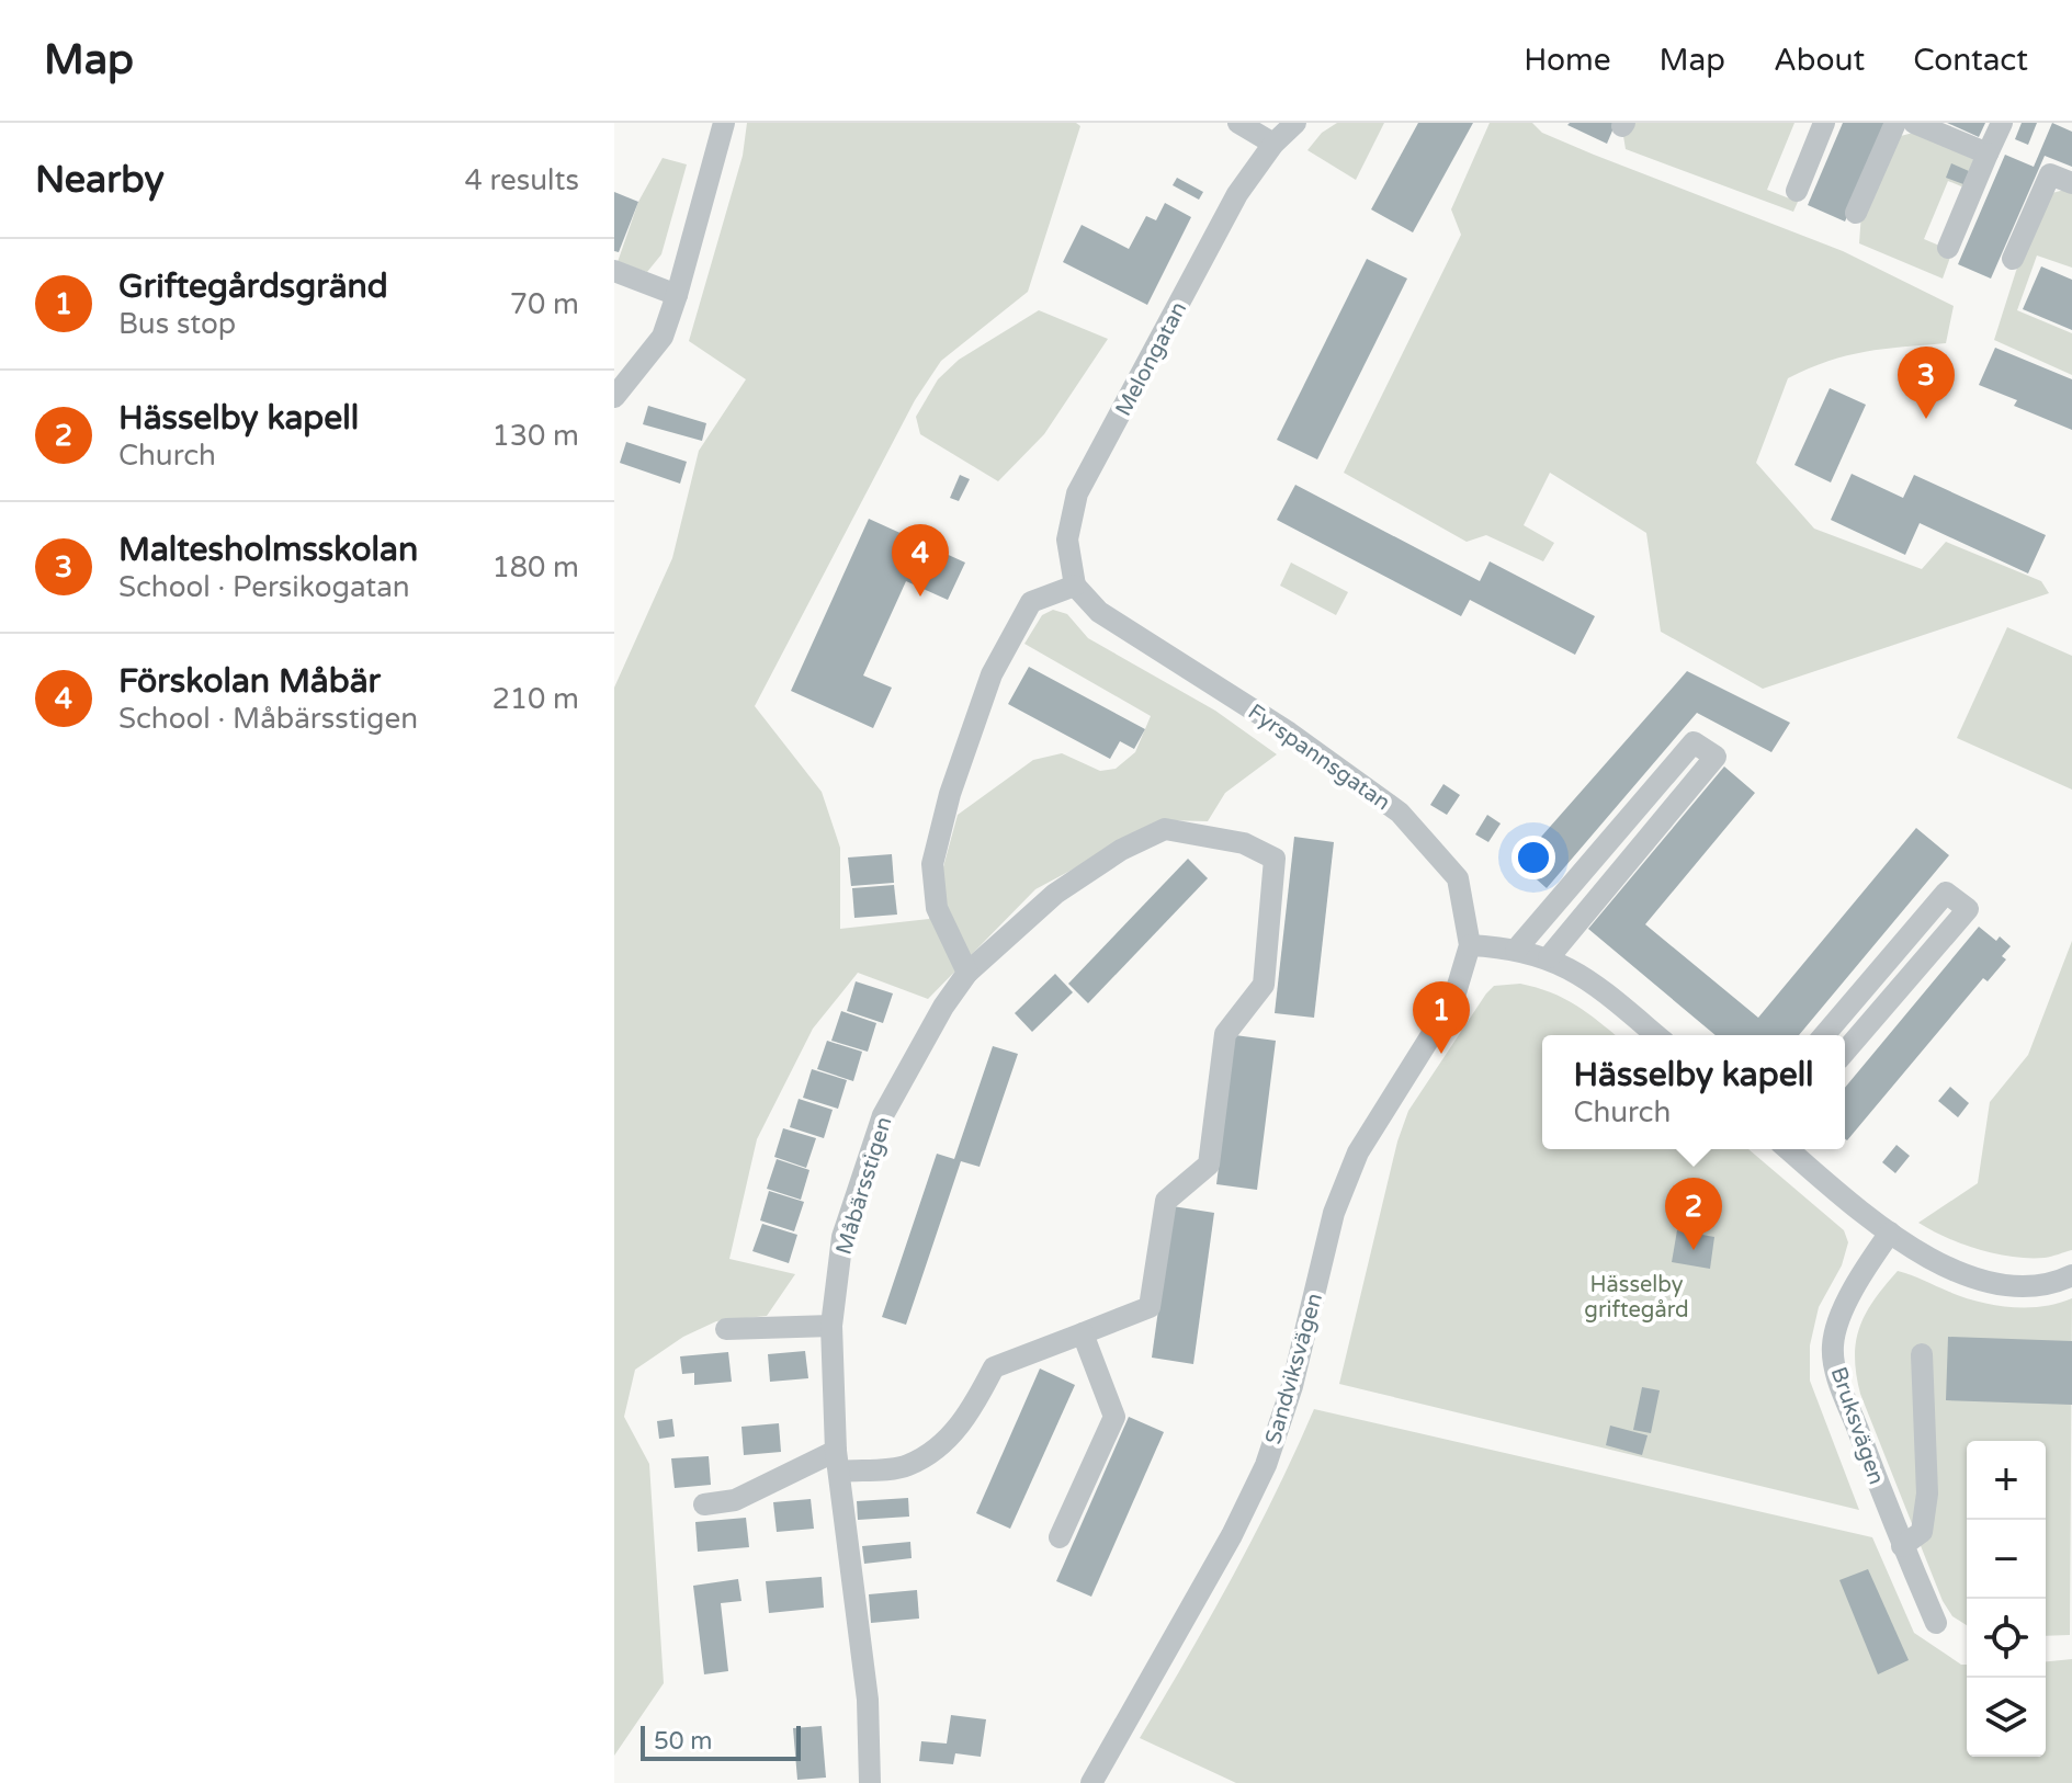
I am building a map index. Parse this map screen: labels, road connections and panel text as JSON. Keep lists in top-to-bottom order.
{
  "streets": {
    "street": [
      "Melongatan",
      "Fyrspannsgatan",
      "Måbärsstigen",
      "Sandviksvägen",
      "Bruksvägen"
    ]
  },
  "crossings": [
    ["Melongatan", "Fyrspannsgatan"],
    ["Fyrspannsgatan", "Sandviksvägen"]
  ],
  "parks": ["Hässelby griftegård"],
  "scale_bar": "50 m",
  "page": {
    "header": "Map",
    "nav": [
      "Home",
      "Map",
      "About",
      "Contact"
    ],
    "heading": ["Nearby", "4 results"],
    "list": [
      {
        "mark": "1",
        "name": "Griftegårdsgränd",
        "note": "Bus stop",
        "value": "70 m"
      },
      {
        "mark": "2",
        "name": "Hässelby kapell",
        "note": "Church",
        "value": "130 m"
      },
      {
        "mark": "3",
        "name": "Maltesholmsskolan",
        "note": "School · Persikogatan",
        "value": "180 m"
      },
      {
        "mark": "4",
        "name": "Förskolan Måbär",
        "note": "School · Måbärsstigen",
        "value": "210 m"
      }
    ],
    "pins": [
      "3",
      "4",
      "1",
      "2"
    ],
    "popup": ["Hässelby kapell", "Church"],
    "map_buttons": ["+", "−"],
    "scale": "50 m"
  }
}
